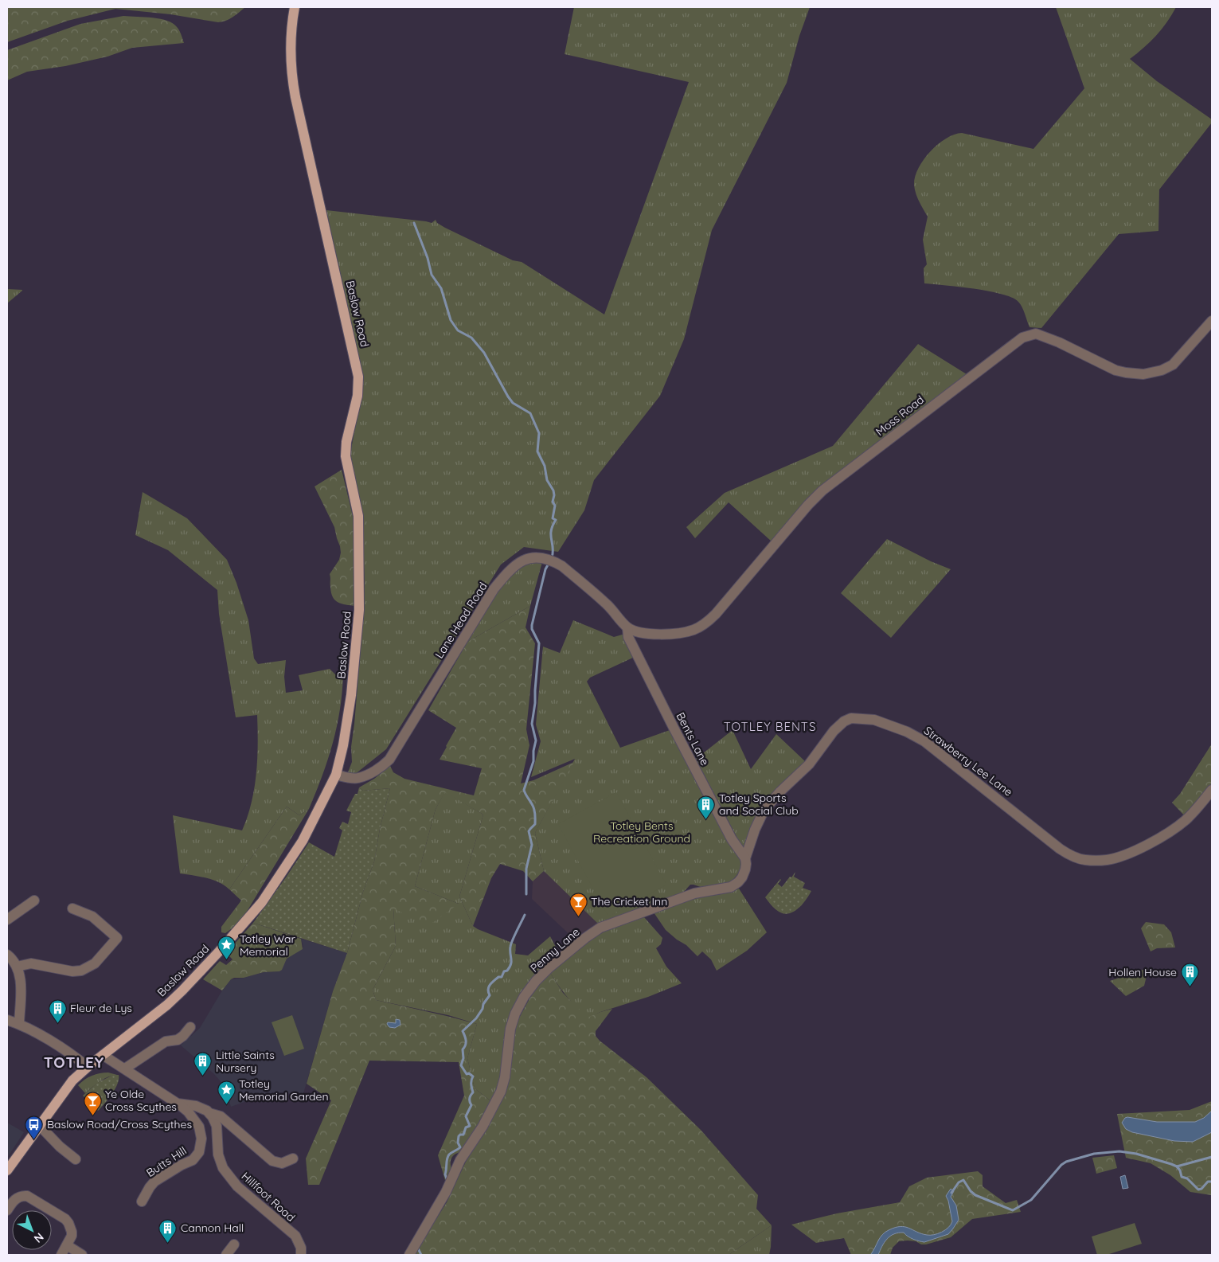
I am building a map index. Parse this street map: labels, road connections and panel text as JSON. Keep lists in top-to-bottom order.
{
  "streets": {
    "main road": ["Baslow Road"],
    "street": [
      "Moss Road",
      "Lane Head Road",
      "Bents Lane",
      "Strawberry Lee Lane",
      "Penny Lane",
      "Butts Hill",
      "Hillfoot Road"
    ]
  },
  "crossings": [
    ["Baslow Road", "Lane Head Road"],
    ["Moss Road", "Lane Head Road"],
    ["Moss Road", "Bents Lane"],
    ["Lane Head Road", "Bents Lane"],
    ["Bents Lane", "Strawberry Lee Lane"],
    ["Bents Lane", "Penny Lane"],
    ["Strawberry Lee Lane", "Penny Lane"]
  ],
  "districts": ["TOTLEY BENTS", "TOTLEY"],
  "parks": ["Totley Bents Recreation Ground"],
  "places": {
    "building": [
      "Totley Sports and Social Club",
      "Hollen House",
      "Fleur de Lys",
      "Little Saints Nursery",
      "Cannon Hall"
    ],
    "bar": ["The Cricket Inn", "Ye Olde Cross Scythes"],
    "place": ["Totley War Memorial", "Totley Memorial Garden"],
    "bus stop": ["Baslow Road/Cross Scythes"]
  },
  "north": "bottom right"
}
